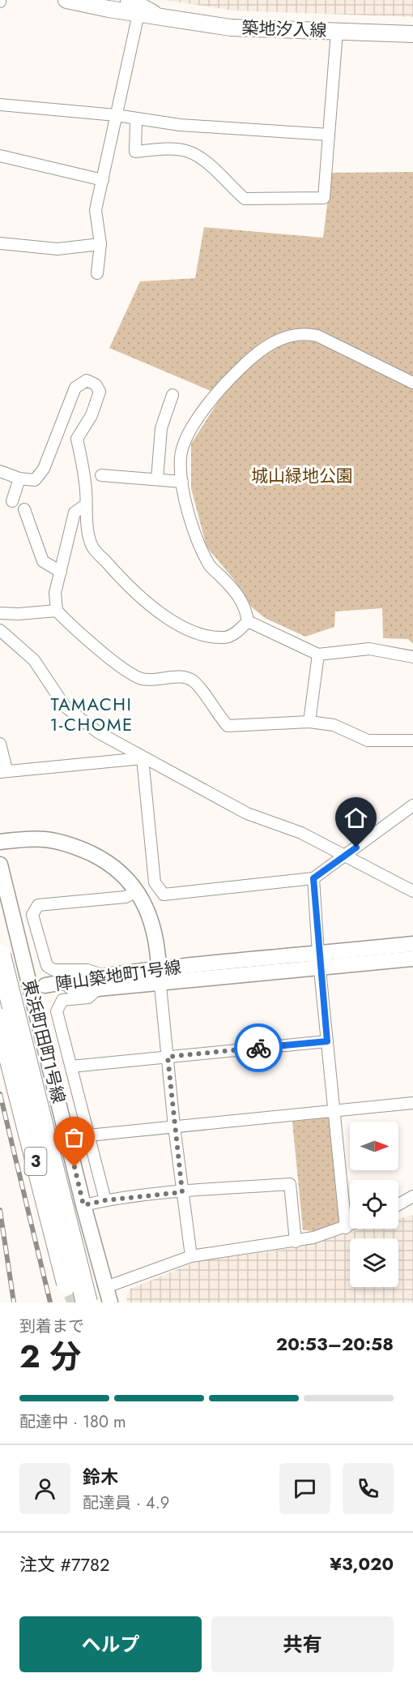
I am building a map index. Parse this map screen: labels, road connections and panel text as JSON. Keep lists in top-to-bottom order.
{
  "streets": {
    "highway": ["3"],
    "main road": ["築地汐入線"],
    "street": ["陣山築地町1号線", "東浜町田町1号線"]
  },
  "districts": ["TAMACHI 1-CHOME"],
  "parks": ["城山緑地公園"],
  "north": "right",
  "page": {
    "heading": ["2 分", "到着まで", "20:53–20:58"],
    "panel": [
      "鈴木",
      "配達員 · 4.9",
      "注文 #7782",
      "¥3,020"
    ],
    "bar": "配達中 · 180 m",
    "buttons": ["ヘルプ", "共有"]
  }
}
